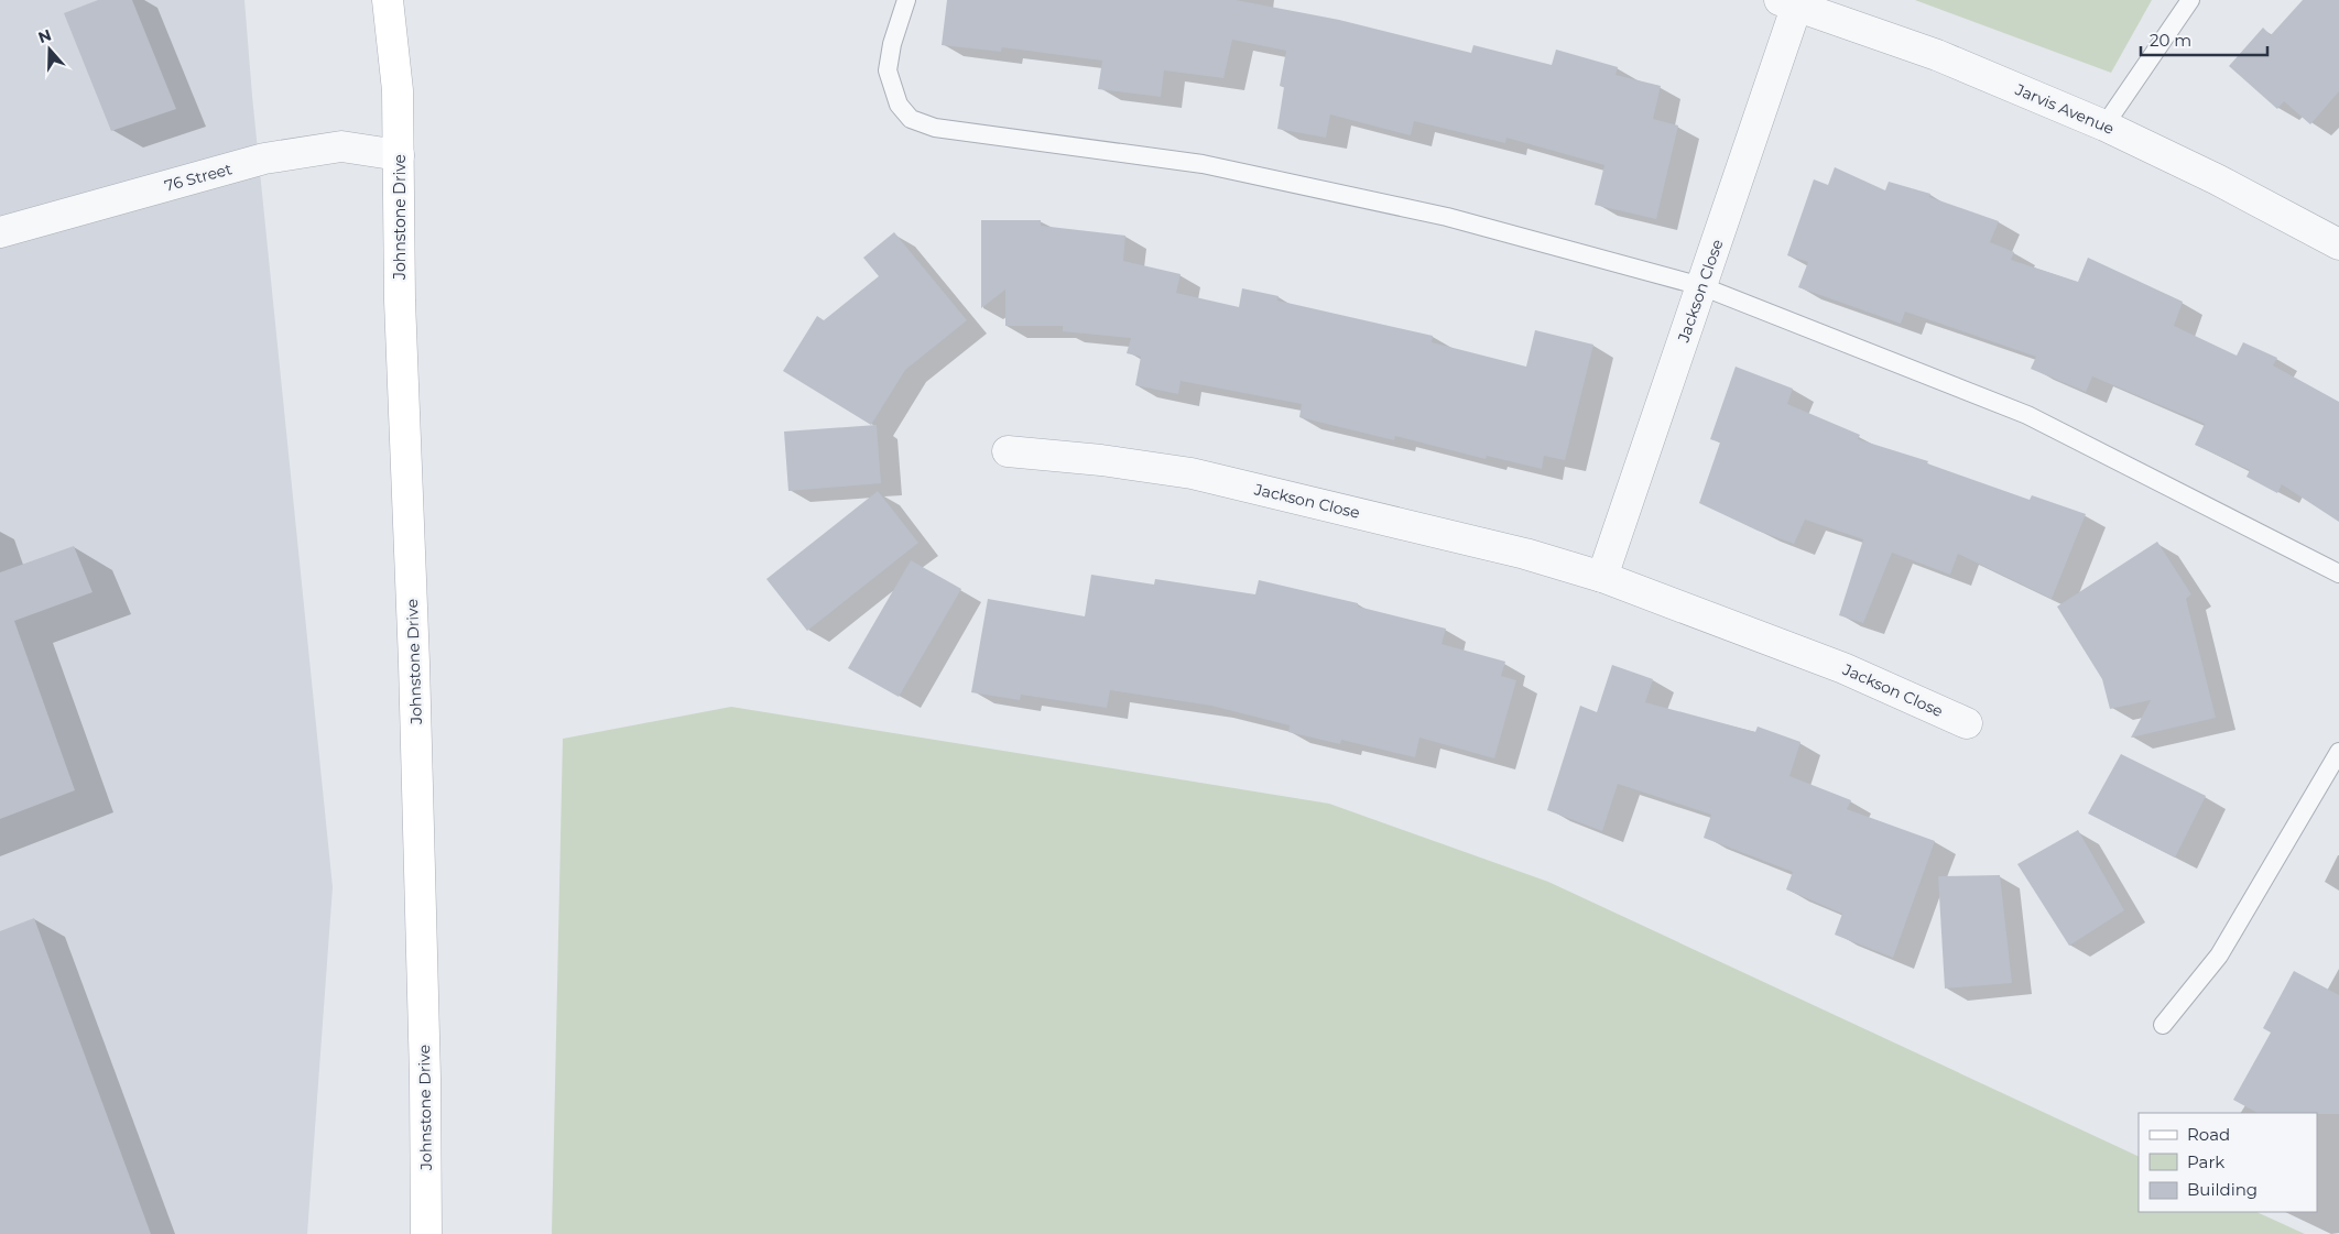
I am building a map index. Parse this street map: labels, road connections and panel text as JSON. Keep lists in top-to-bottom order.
{
  "streets": {
    "main road": ["Johnstone Drive"],
    "street": ["Jarvis Avenue", "76 Street", "Jackson Close"]
  },
  "crossings": [
    ["Jarvis Avenue", "Jackson Close"],
    ["76 Street", "Johnstone Drive"]
  ],
  "legend": ["Road", "Park", "Building"],
  "scale_bar": "20 m",
  "north": "top"
}
